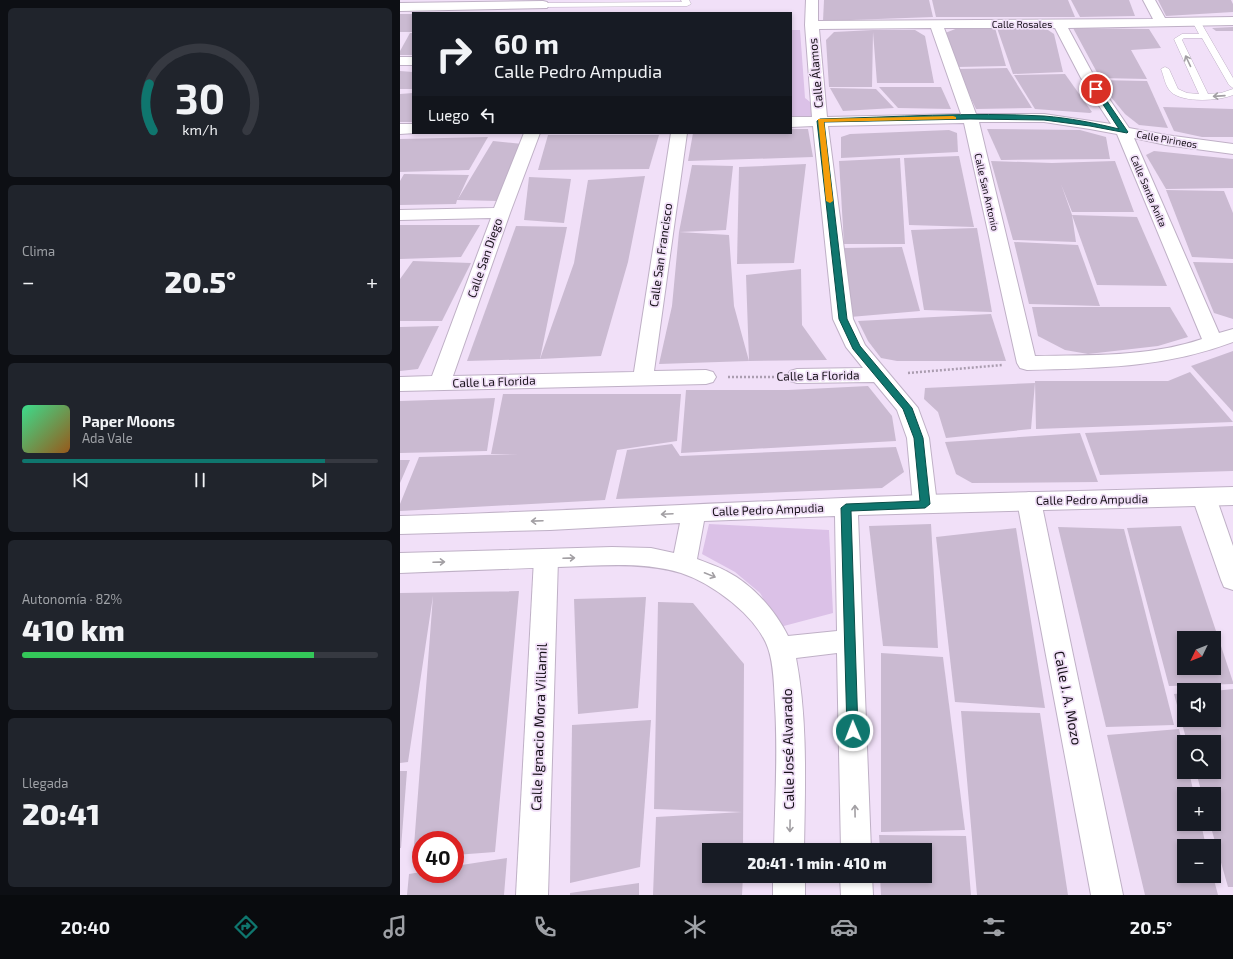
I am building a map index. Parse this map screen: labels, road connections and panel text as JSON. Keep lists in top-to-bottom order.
{
  "streets": {
    "street": [
      "Calle Rosales",
      "Calle Álamos",
      "Calle Pirineos",
      "Calle Santa Anita",
      "Calle San Antonio",
      "Calle San Francisco",
      "Calle San Diego",
      "Calle La Florida",
      "Calle Pedro Ampudia",
      "Calle J. A. Mozo",
      "Calle Ignacio Mora Villamil",
      "Calle José Alvarado"
    ]
  },
  "crossings": [
    ["Calle Rosales", "Calle Álamos"],
    ["Calle Rosales", "Calle Santa Anita"],
    ["Calle Rosales", "Calle San Antonio"],
    ["Calle Álamos", "Calle Pirineos"],
    ["Calle Álamos", "Calle La Florida"],
    ["Calle Álamos", "Calle Pedro Ampudia"],
    ["Calle Pirineos", "Calle Santa Anita"],
    ["Calle Pirineos", "Calle San Antonio"],
    ["Calle San Francisco", "Calle La Florida"],
    ["Calle San Diego", "Calle La Florida"],
    ["Calle Pedro Ampudia", "Calle J. A. Mozo"]
  ],
  "north": "bottom left",
  "page": {
    "turn": ["60 m", "Calle Pedro Ampudia"],
    "then": "Luego",
    "tile": [
      "Clima",
      ["Autonomía · 82%", "410 km"],
      ["Llegada", "20:41"]
    ],
    "heat": ["−", "20.5°", "+"],
    "song": ["Paper Moons", "Ada Vale"],
    "map_buttons": ["+", "−"],
    "limit": "40",
    "trip": "20:41 · 1 min · 410 m",
    "tabs": ["20:40", "20.5°"],
    "gauge": ["30", "km/h"]
  }
}
